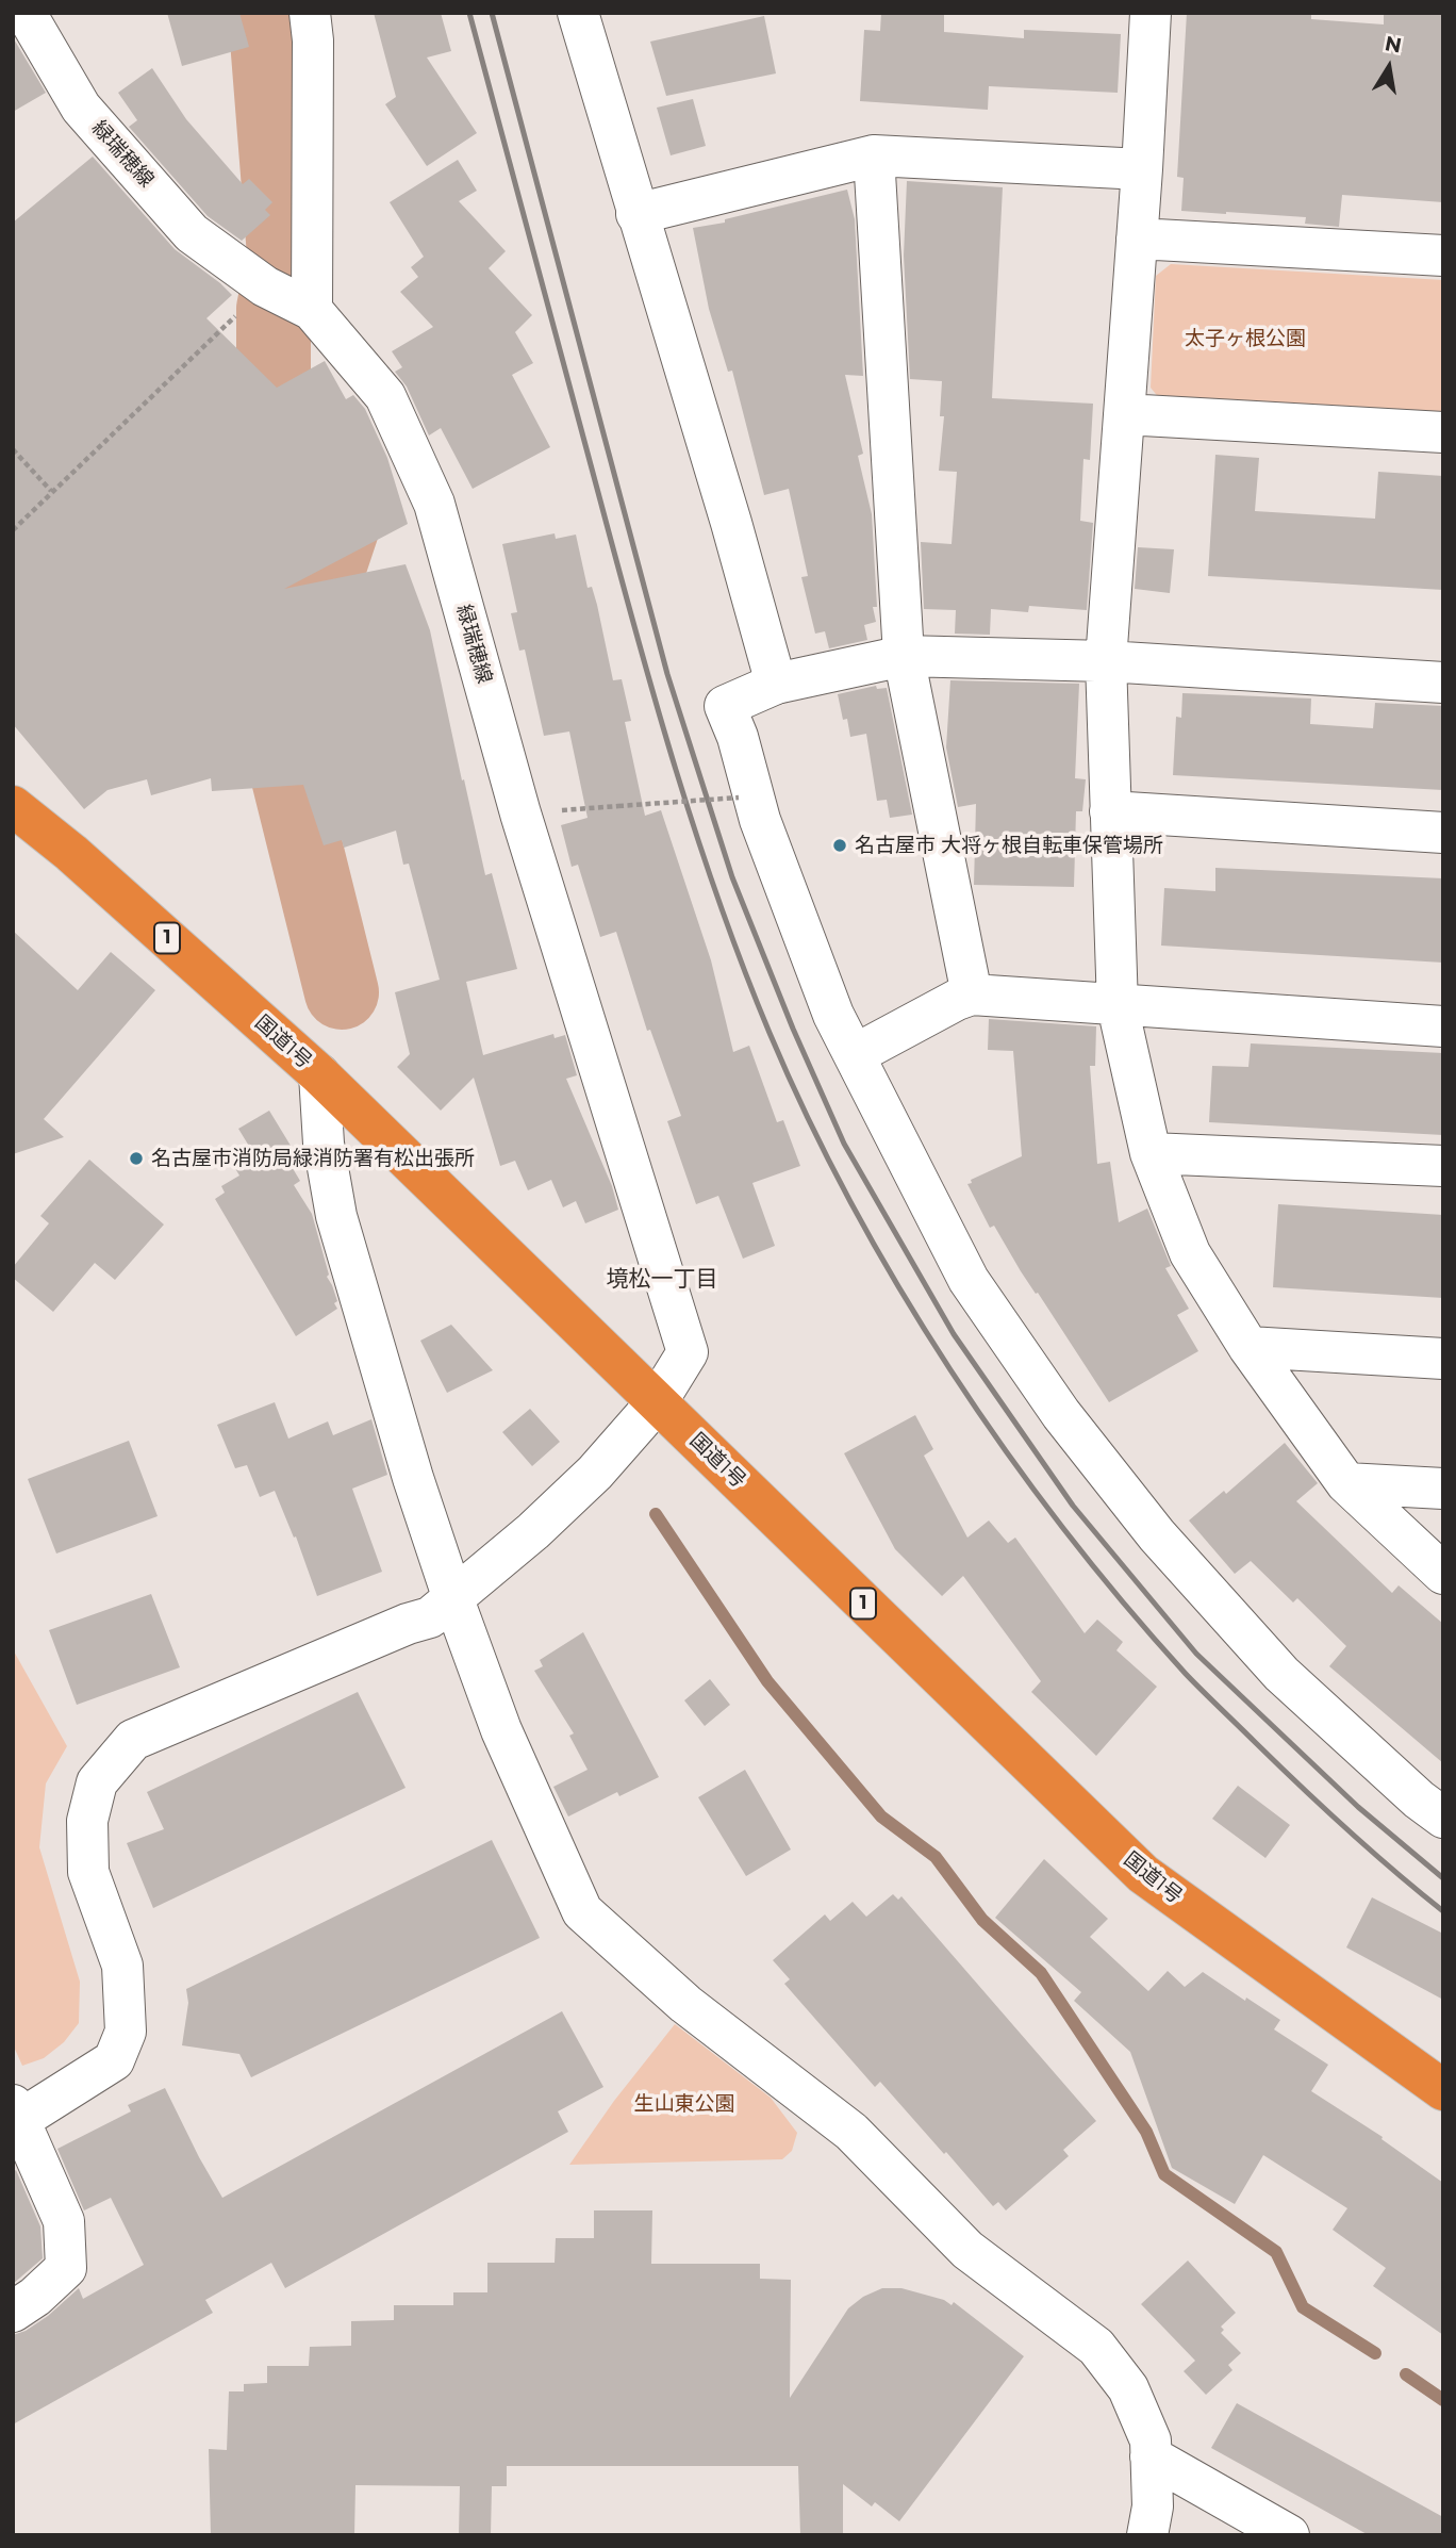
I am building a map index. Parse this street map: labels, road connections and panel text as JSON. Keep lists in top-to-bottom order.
{
  "streets": {
    "highway": ["1", "国道1号"],
    "street": ["緑瑞穂線"]
  },
  "crossings": [
    ["緑瑞穂線", "国道1号"]
  ],
  "districts": ["境松一丁目"],
  "parks": ["太子ヶ根公園", "生山東公園"],
  "places": ["名古屋市 大将ヶ根自転車保管場所", "名古屋市消防局緑消防署有松出張所"],
  "north": "top"
}
